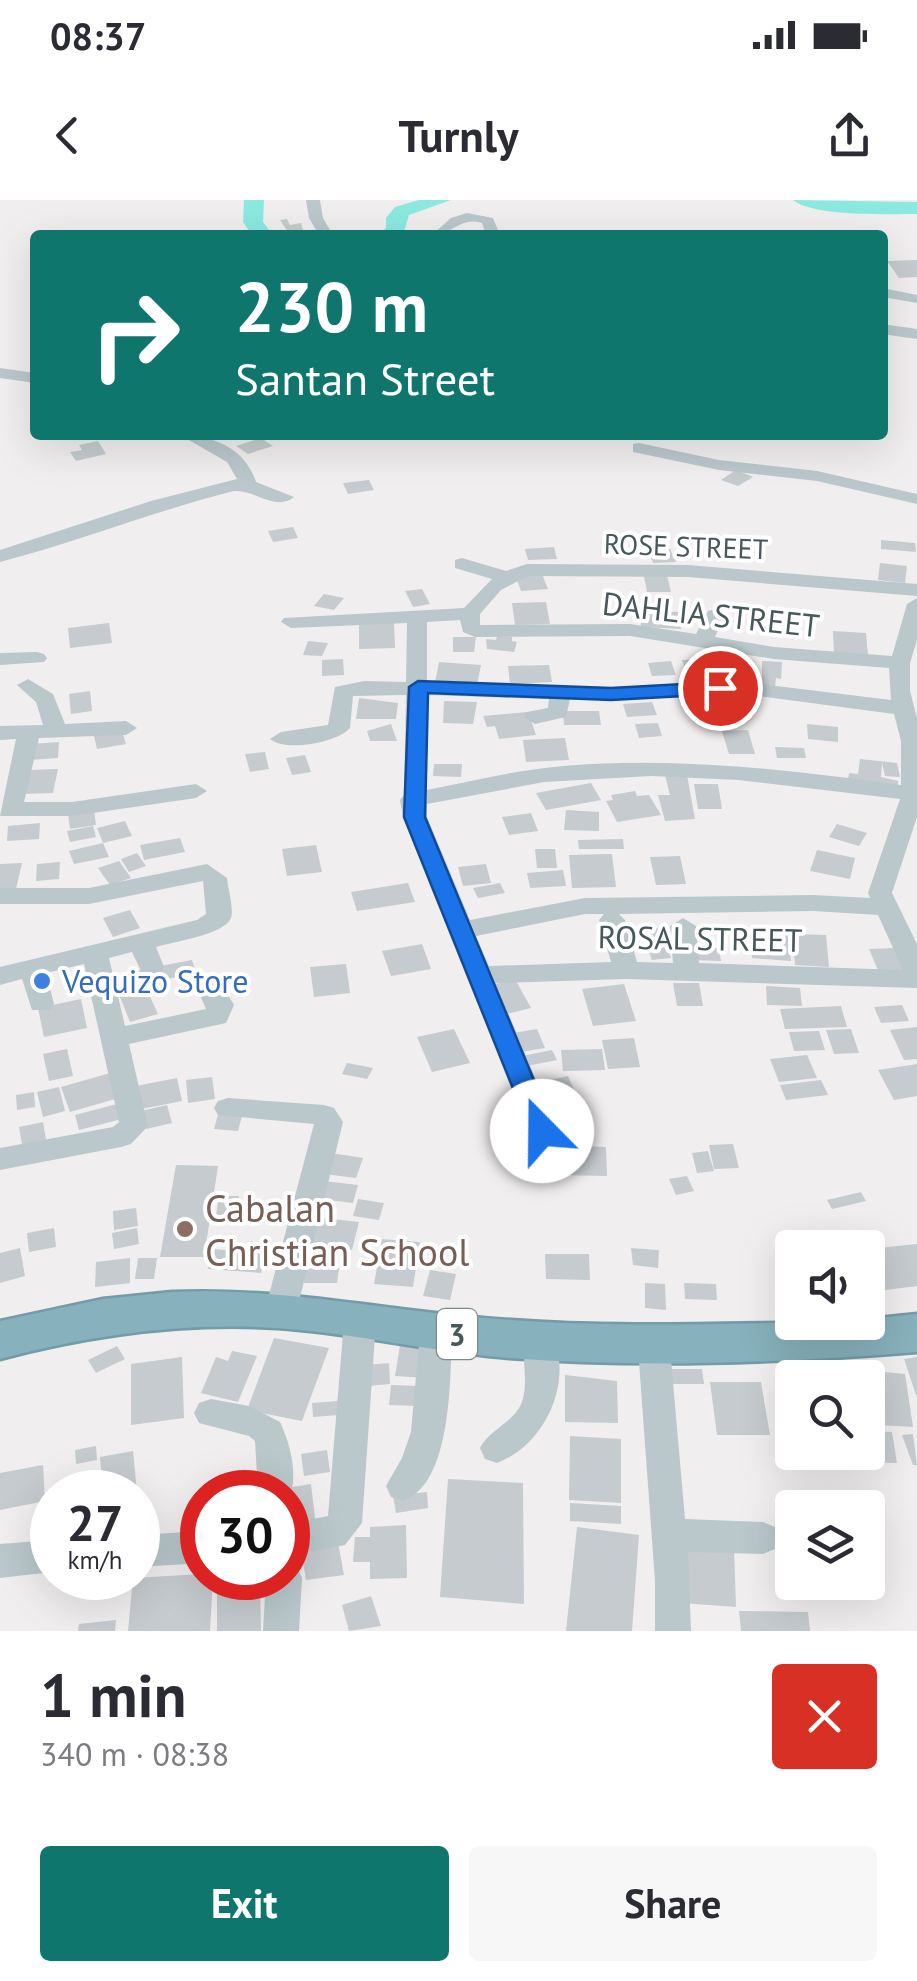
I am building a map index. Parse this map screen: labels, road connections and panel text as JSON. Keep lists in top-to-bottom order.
{
  "streets": {
    "highway": ["3"],
    "street": ["ROSE STREET", "DAHLIA STREET", "ROSAL STREET"]
  },
  "places": ["Vequizo Store", "Cabalan Christian School"],
  "page": {
    "status": "08:37",
    "header": "Turnly",
    "turn": ["230 m", "Santan Street"],
    "speed": "27 km/h",
    "limit": "30",
    "heading": ["1 min", "340 m · 08:38"],
    "buttons": ["Exit", "Share"]
  }
}
